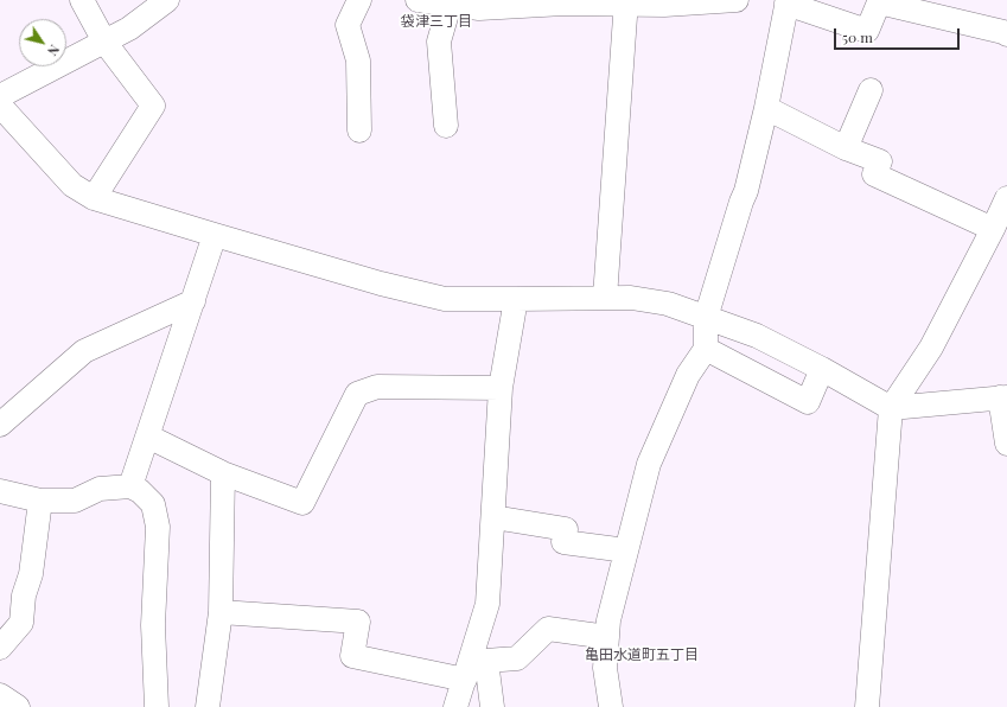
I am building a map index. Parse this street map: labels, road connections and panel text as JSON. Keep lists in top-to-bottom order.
{
  "districts": ["袋津三丁目", "亀田水道町五丁目"],
  "scale_bar": "50 m",
  "north": "bottom right"
}
